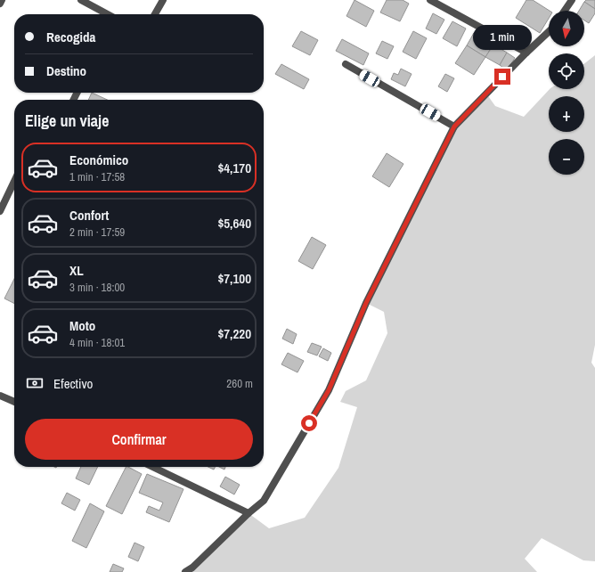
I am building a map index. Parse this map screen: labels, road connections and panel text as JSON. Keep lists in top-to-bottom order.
{
  "north": "bottom",
  "page": {
    "map_buttons": ["+", "−"],
    "banner": ["Recogida", "Destino"],
    "bubble": "1 min",
    "heading": "Elige un viaje",
    "list": [
      {
        "name": "Económico",
        "note": "1 min · 17:58",
        "value": "$4,170"
      },
      {
        "name": "Confort",
        "note": "2 min · 17:59",
        "value": "$5,640"
      },
      {
        "name": "XL",
        "note": "3 min · 18:00",
        "value": "$7,100"
      },
      {
        "name": "Moto",
        "note": "4 min · 18:01",
        "value": "$7,220"
      }
    ],
    "pay": ["Efectivo", "260 m"],
    "buttons": "Confirmar"
  }
}
